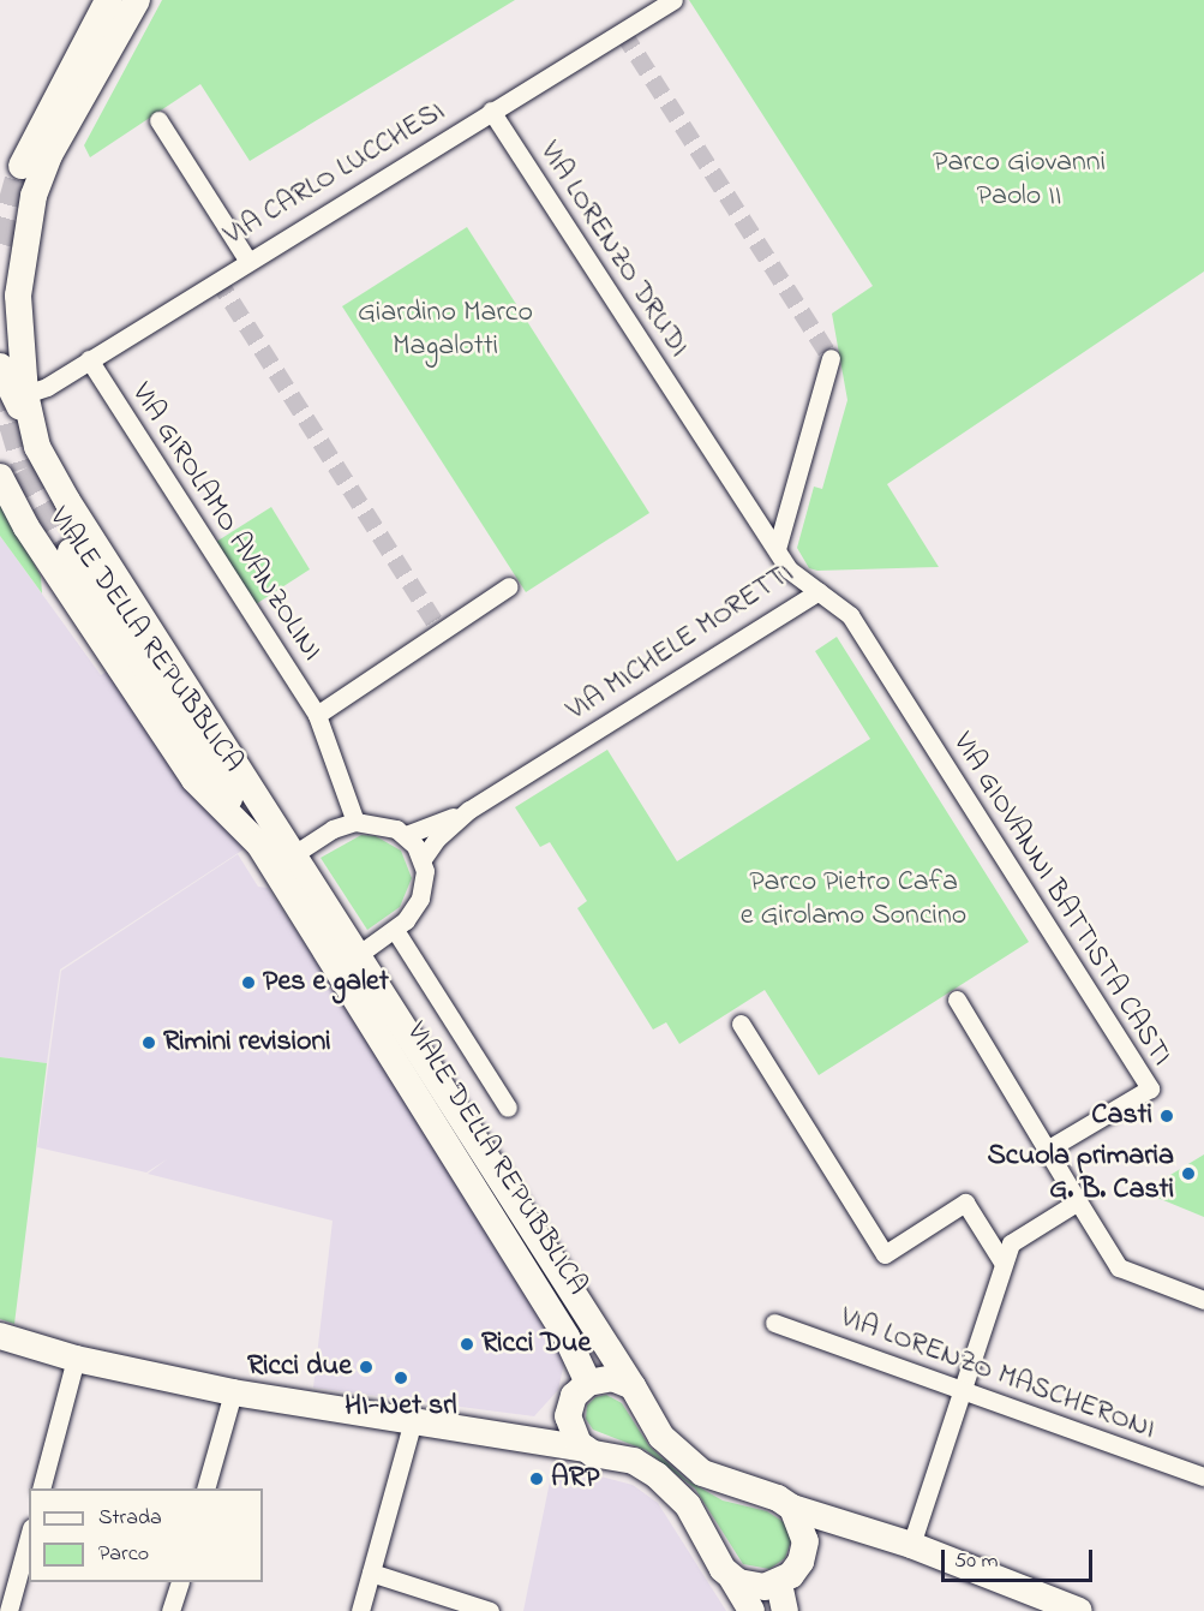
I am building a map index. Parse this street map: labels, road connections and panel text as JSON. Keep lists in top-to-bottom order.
{
  "streets": {
    "main road": ["VIALE DELLA REPUBBLICA"],
    "street": [
      "VIA CARLO LUCCHESI",
      "VIA LORENZO DRUDI",
      "VIA GIROLAMO AVANZOLINI",
      "VIA MICHELE MORETTI",
      "VIA GIOVANNI BATTISTA CASTI",
      "VIA LORENZO MASCHERONI"
    ]
  },
  "crossings": [
    ["VIA CARLO LUCCHESI", "VIA LORENZO DRUDI"],
    ["VIA CARLO LUCCHESI", "VIA GIROLAMO AVANZOLINI"],
    ["VIA LORENZO DRUDI", "VIA MICHELE MORETTI"],
    ["VIALE DELLA REPUBBLICA", "VIA MICHELE MORETTI"],
    ["VIA MICHELE MORETTI", "VIA GIOVANNI BATTISTA CASTI"]
  ],
  "parks": ["Parco Giovanni Paolo II", "Giardino Marco Magalotti", "Parco Pietro Cafa e Girolamo Soncino"],
  "places": [
    "Pes e galet",
    "Rimini revisioni",
    "Casti",
    "Scuola primaria G. B. Casti",
    "Ricci Due",
    "Ricci due",
    "HI-Net srl",
    "ARP"
  ],
  "legend": ["Strada", "Parco"],
  "scale_bar": "50 m"
}
